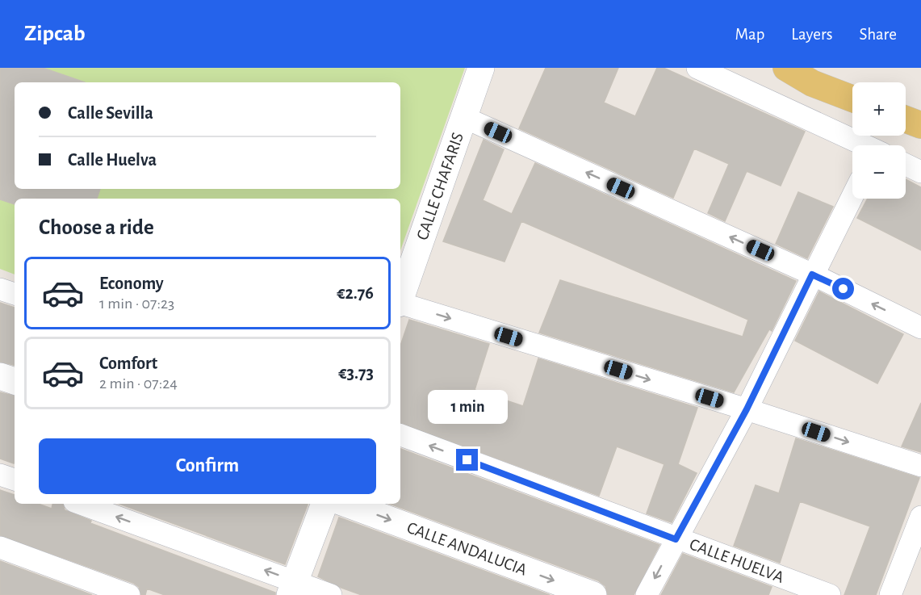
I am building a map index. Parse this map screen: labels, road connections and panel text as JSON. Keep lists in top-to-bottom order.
{
  "streets": {
    "street": ["CALLE CHAFARIS", "CALLE ANDALUCIA", "CALLE HUELVA"]
  },
  "page": {
    "header": "Zipcab",
    "nav": ["Map", "Layers", "Share"],
    "map_buttons": ["+", "−"],
    "banner": ["Calle Sevilla", "Calle Huelva"],
    "heading": "Choose a ride",
    "list": [
      {
        "name": "Economy",
        "note": "1 min · 07:23",
        "value": "€2.76"
      },
      {
        "name": "Comfort",
        "note": "2 min · 07:24",
        "value": "€3.73"
      }
    ],
    "bubble": "1 min",
    "buttons": "Confirm"
  }
}
